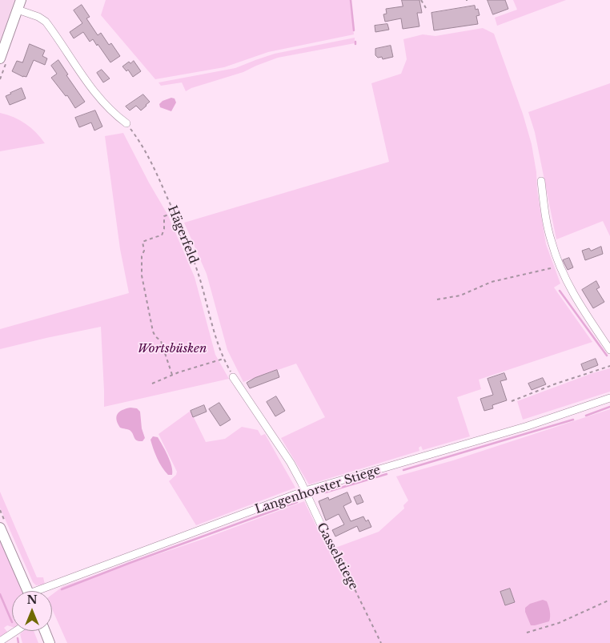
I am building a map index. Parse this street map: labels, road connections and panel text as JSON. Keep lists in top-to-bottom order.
{
  "streets": {
    "street": ["Langenhorster Stiege", "Gasselstiege"],
    "path": ["Hägerfeld"]
  },
  "crossings": [
    ["Langenhorster Stiege", "Gasselstiege"]
  ],
  "parks": ["Wortsbüsken"],
  "north": "top"
}
